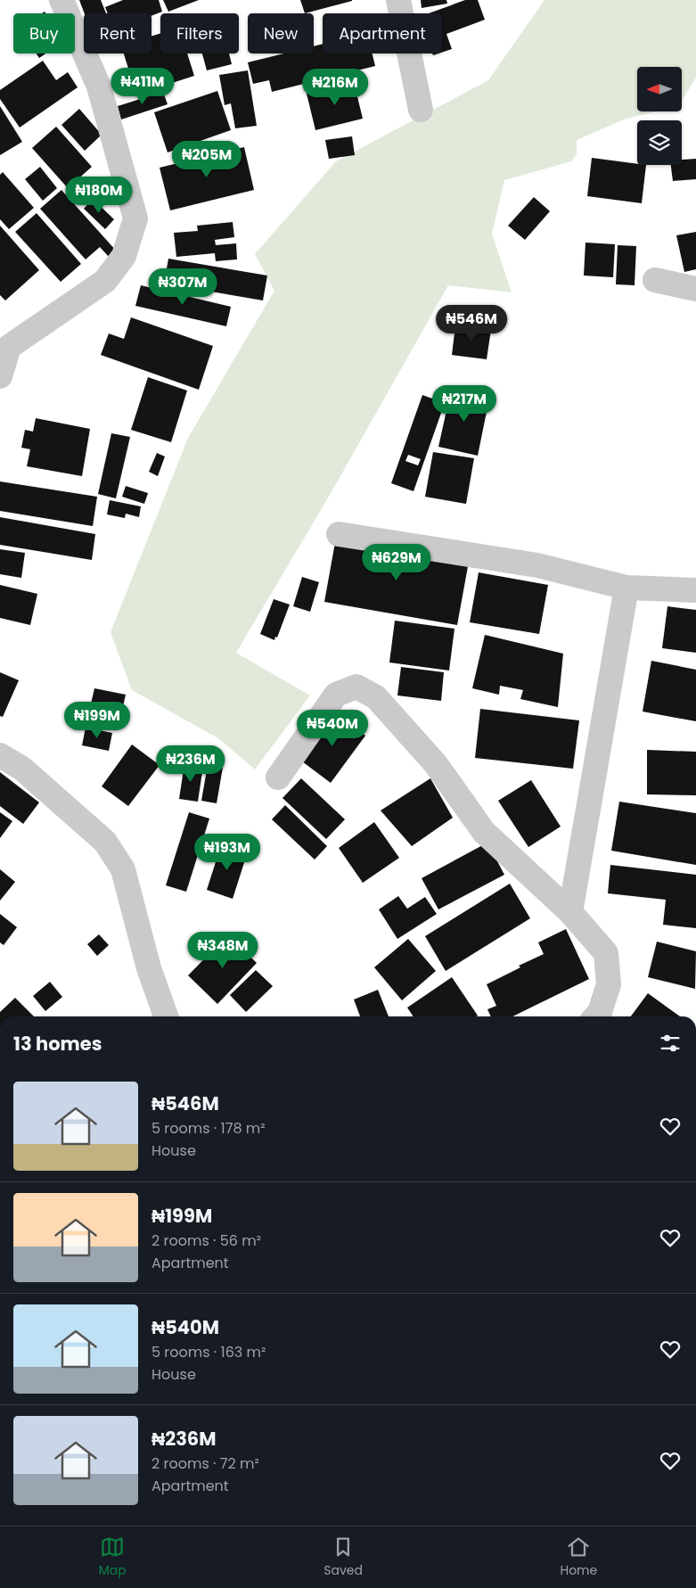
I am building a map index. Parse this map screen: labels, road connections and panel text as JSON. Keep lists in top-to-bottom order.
{
  "north": "left",
  "page": {
    "chip": [
      "Buy",
      "Rent",
      "Filters",
      "New",
      "Apartment"
    ],
    "price": [
      "₦411M",
      "₦216M",
      "₦205M",
      "₦180M",
      "₦307M",
      "₦546M",
      "₦217M",
      "₦629M",
      "₦199M",
      "₦540M",
      "₦236M",
      "₦193M",
      "₦348M"
    ],
    "heading": "13 homes",
    "list": [
      {
        "name": "₦546M",
        "note": "5 rooms · 178 m² · House"
      },
      {
        "name": "₦199M",
        "note": "2 rooms · 56 m² · Apartment"
      },
      {
        "name": "₦540M",
        "note": "5 rooms · 163 m² · House"
      },
      {
        "name": "₦236M",
        "note": "2 rooms · 72 m² · Apartment"
      }
    ],
    "tabs": ["Map", "Saved", "Home"]
  }
}
